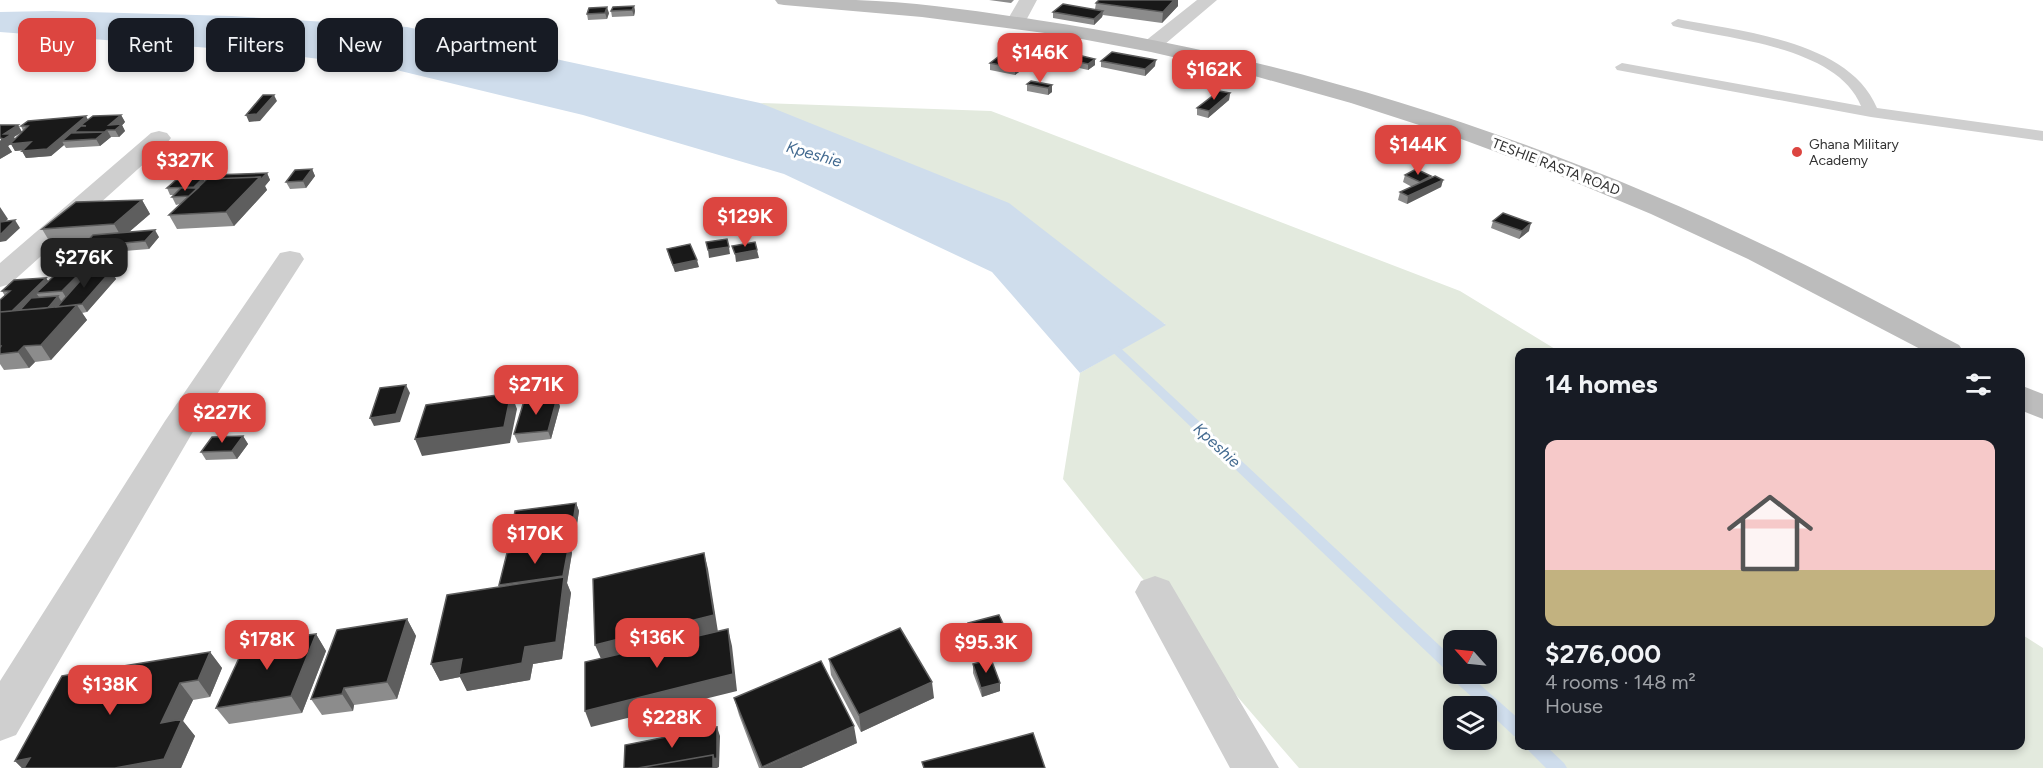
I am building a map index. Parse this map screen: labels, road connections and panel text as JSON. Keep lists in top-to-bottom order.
{
  "streets": {
    "main road": ["TESHIE RASTA ROAD"]
  },
  "water": ["Kpeshie"],
  "places": ["Ghana Military Academy"],
  "north": "top left",
  "page": {
    "chip": [
      "Buy",
      "Rent",
      "Filters",
      "New",
      "Apartment"
    ],
    "price": [
      "$146K",
      "$162K",
      "$144K",
      "$327K",
      "$129K",
      "$276K",
      "$271K",
      "$227K",
      "$170K",
      "$136K",
      "$178K",
      "$95.3K",
      "$138K",
      "$228K"
    ],
    "heading": "14 homes",
    "list": [
      {
        "name": "$276,000",
        "note": "4 rooms · 148 m² · House"
      }
    ]
  }
}
